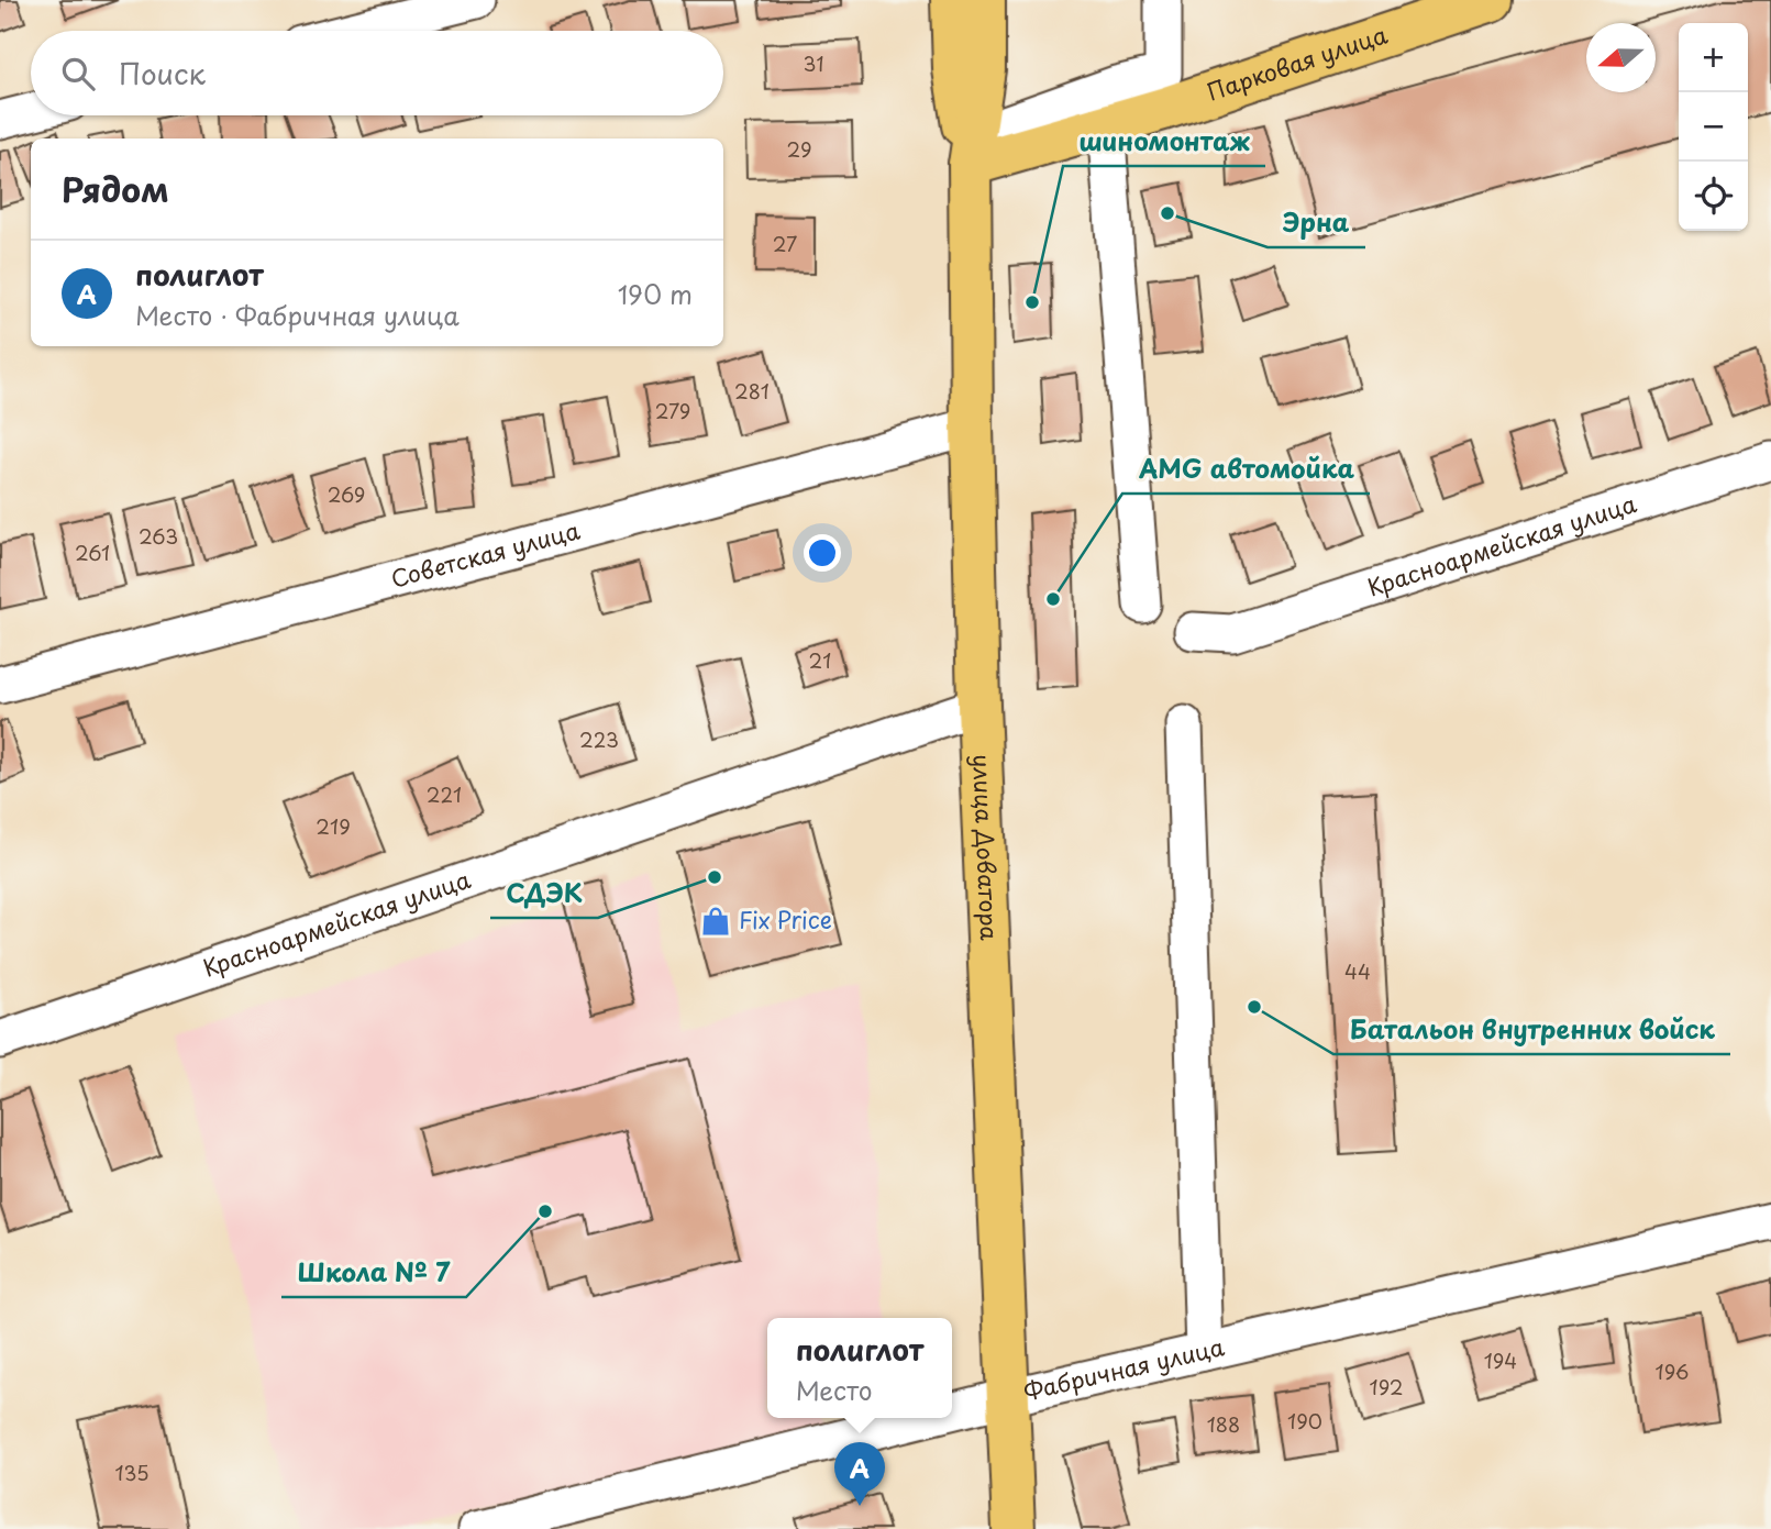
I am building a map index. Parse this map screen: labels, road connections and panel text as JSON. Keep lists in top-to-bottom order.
{
  "streets": {
    "main road": ["Парковая улица", "улица Доватора"],
    "street": ["Красноармейская улица", "Советская улица", "Фабричная улица"]
  },
  "crossings": [
    ["Парковая улица", "улица Доватора"],
    ["Красноармейская улица", "улица Доватора"],
    ["Советская улица", "улица Доватора"],
    ["улица Доватора", "Фабричная улица"]
  ],
  "places": {
    "other": [
      "Эрна",
      "шиномонтаж",
      "AMG автомойка",
      "СДЭК",
      "Батальон внутренних войск",
      "Школа № 7"
    ],
    "shop": ["Fix Price"]
  },
  "house_numbers": [
    "31",
    "29",
    "27",
    "281",
    "279",
    "269",
    "263",
    "261",
    "21",
    "223",
    "221",
    "219",
    "44",
    "194",
    "196",
    "192",
    "190",
    "188",
    "135"
  ],
  "north": "left",
  "page": {
    "map_buttons": ["+", "−"],
    "search": "Поиск",
    "heading": "Рядом",
    "list": [
      {
        "mark": "A",
        "name": "полиглот",
        "note": "Место · Фабричная улица",
        "value": "190 m"
      }
    ],
    "popup": ["полиглот", "Место"],
    "pins": "A"
  }
}
